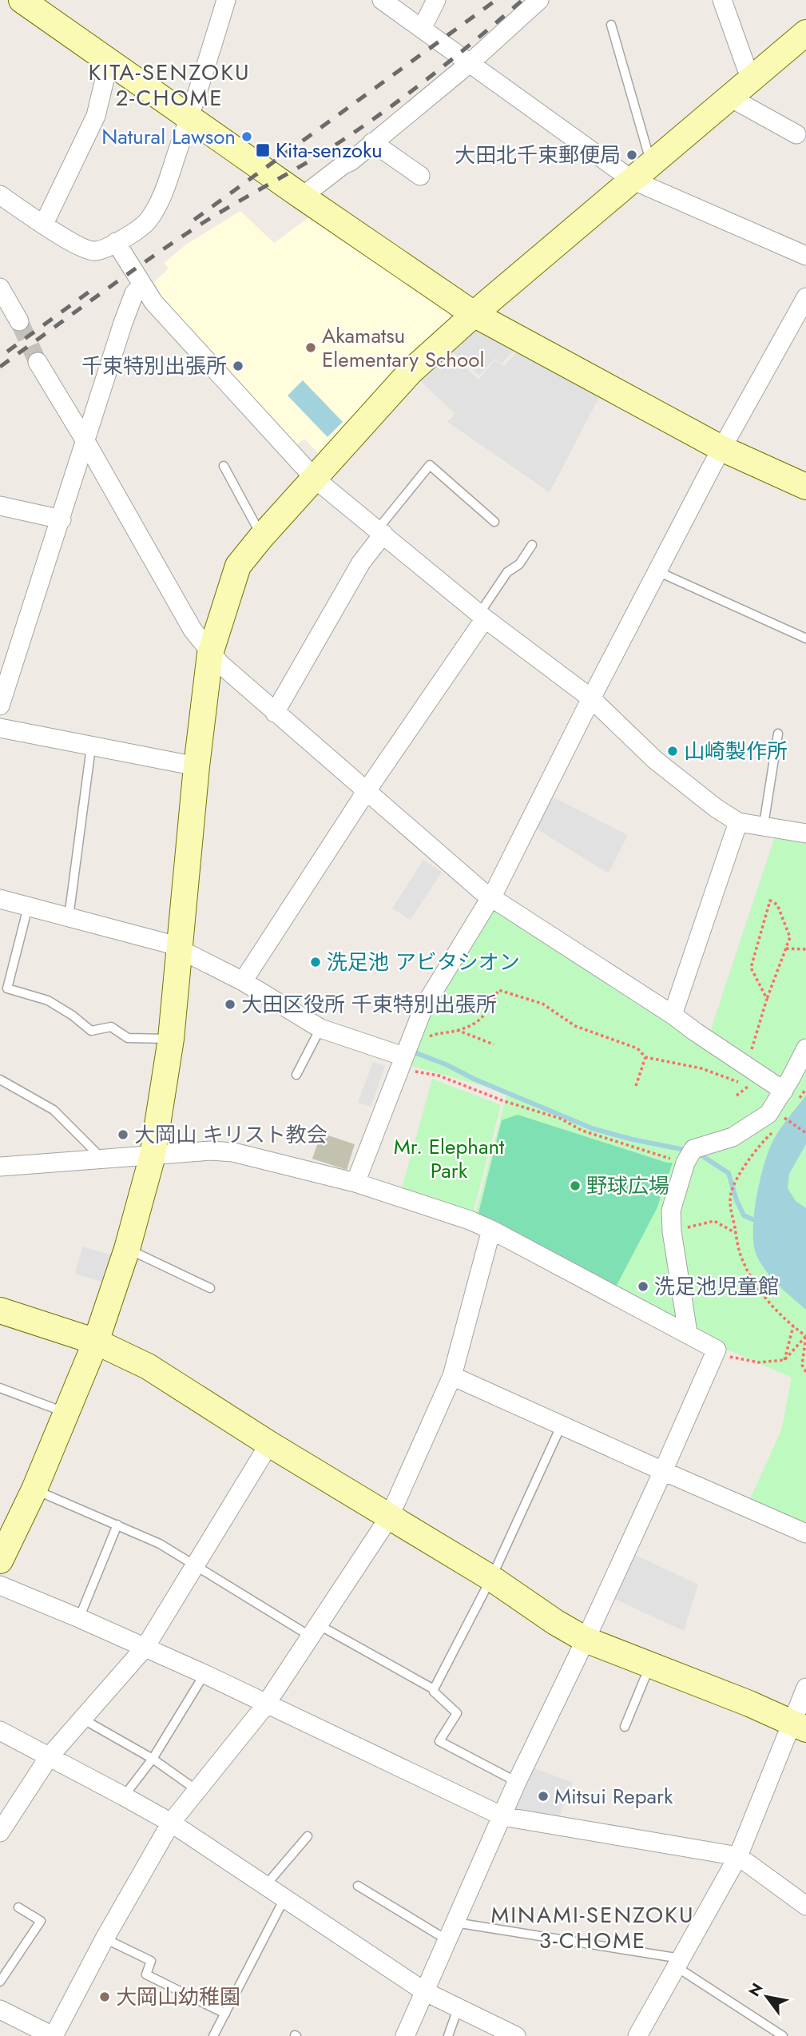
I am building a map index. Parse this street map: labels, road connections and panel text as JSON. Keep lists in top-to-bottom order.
{
  "districts": ["KITA-SENZOKU 2-CHOME", "MINAMI-SENZOKU 3-CHOME"],
  "parks": ["Mr. Elephant Park"],
  "places": {
    "other": [
      "Natural Lawson",
      "大田北千束郵便局",
      "Akamatsu Elementary School",
      "千束特別出張所",
      "山崎製作所",
      "洗足池 アビタシオン",
      "大田区役所 千束特別出張所",
      "大岡山 キリスト教会",
      "野球広場",
      "洗足池児童館",
      "Mitsui Repark",
      "大岡山幼稚園"
    ],
    "transit": ["Kita-senzoku"]
  },
  "north": "top left"
}
